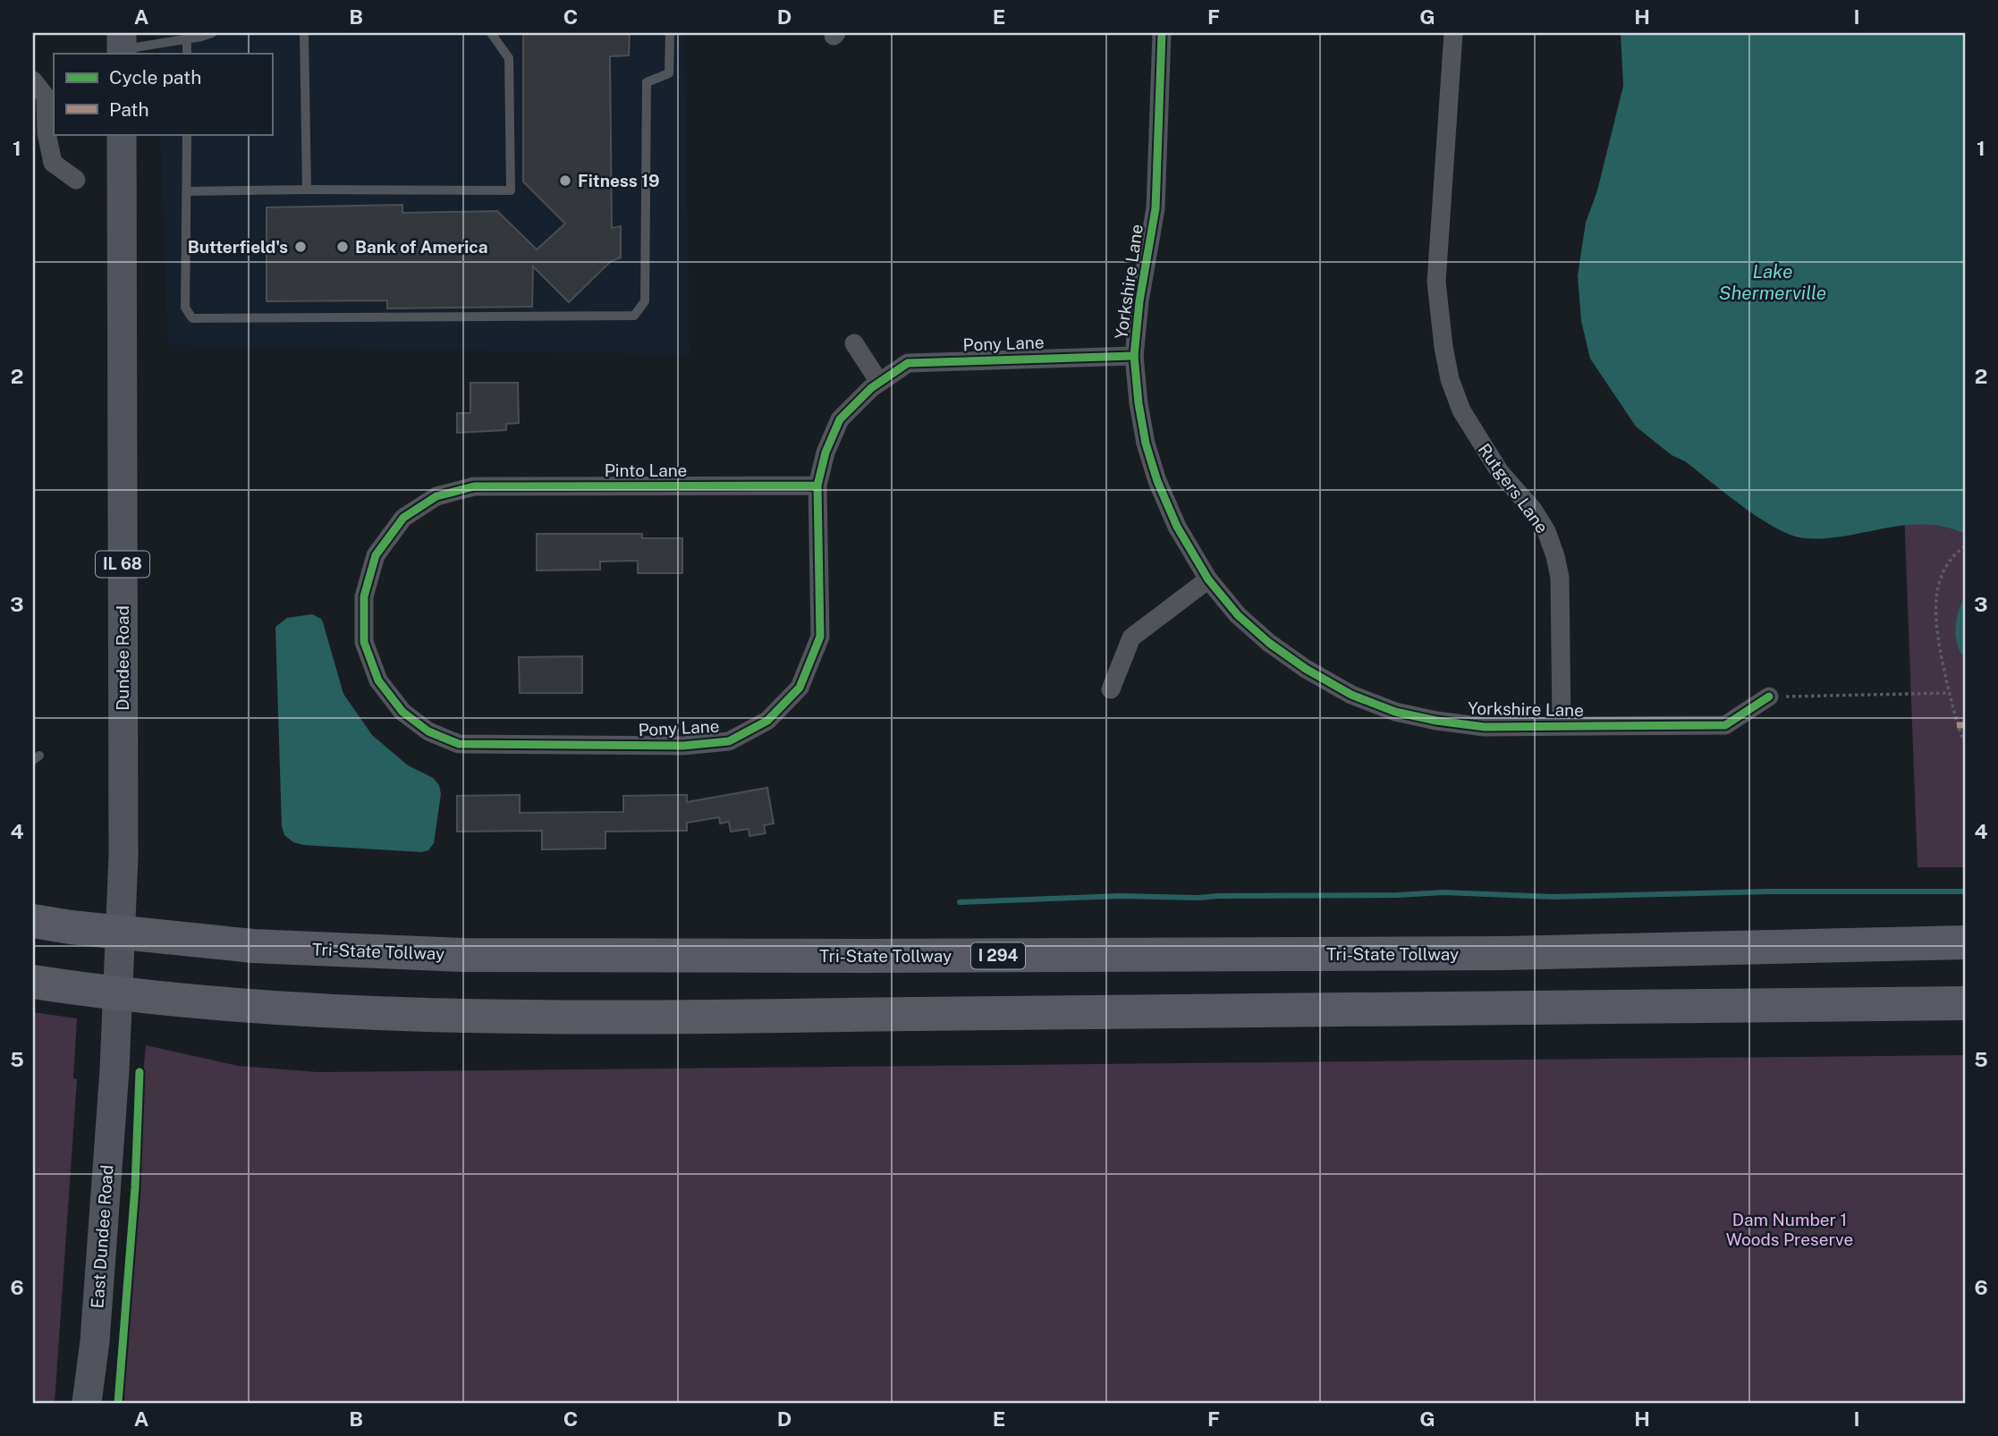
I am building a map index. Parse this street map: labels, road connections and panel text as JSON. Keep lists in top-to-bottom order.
{
  "streets": {
    "highway": ["Tri-State Tollway", "I 294"],
    "main road": ["IL 68", "Dundee Road", "East Dundee Road"],
    "street": [
      "Yorkshire Lane",
      "Pony Lane",
      "Pinto Lane",
      "Rutgers Lane"
    ]
  },
  "crossings": [
    ["Yorkshire Lane", "Pony Lane"],
    ["Yorkshire Lane", "Rutgers Lane"],
    ["Pony Lane", "Pinto Lane"],
    ["Dundee Road", "East Dundee Road"]
  ],
  "water": ["Lake Shermerville"],
  "parks": ["Dam Number 1 Woods Preserve"],
  "places": ["Fitness 19", "Butterfield's", "Bank of America"],
  "legend": ["Cycle path", "Path"],
  "grid": {
    "columns": [
      "A",
      "B",
      "C",
      "D",
      "E",
      "F",
      "G",
      "H",
      "I"
    ],
    "rows": [
      "1",
      "2",
      "3",
      "4",
      "5",
      "6"
    ]
  }
}
